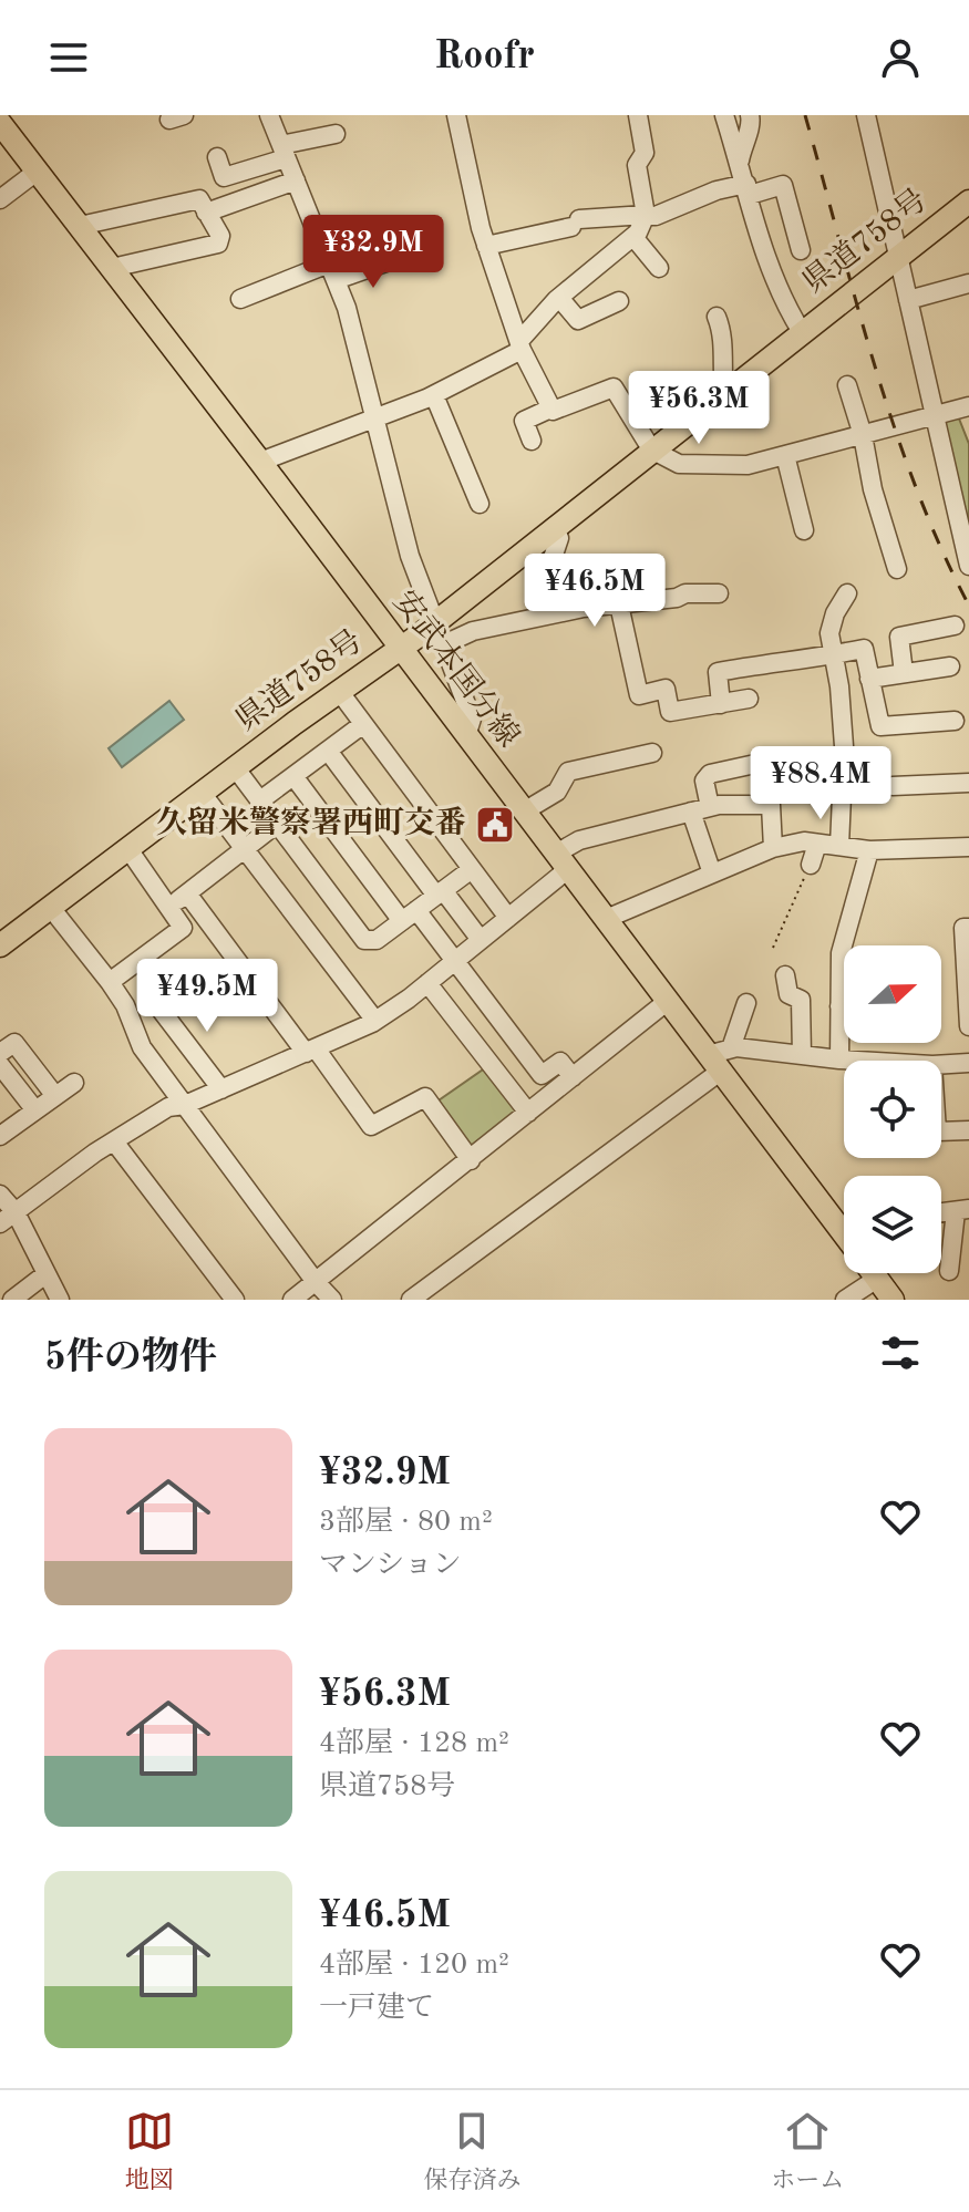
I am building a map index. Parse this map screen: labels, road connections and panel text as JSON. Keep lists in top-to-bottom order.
{
  "streets": {
    "main road": ["県道758号", "安武本国分線"]
  },
  "crossings": [
    ["県道758号", "安武本国分線"]
  ],
  "places": {
    "public building": ["久留米警察署西町交番"]
  },
  "north": "right",
  "page": {
    "header": "Roofr",
    "price": [
      "¥32.9M",
      "¥56.3M",
      "¥46.5M",
      "¥88.4M",
      "¥49.5M"
    ],
    "heading": "5件の物件",
    "list": [
      {
        "name": "¥32.9M",
        "note": "3部屋 · 80 m² · マンション"
      },
      {
        "name": "¥56.3M",
        "note": "4部屋 · 128 m² · 県道758号"
      },
      {
        "name": "¥46.5M",
        "note": "4部屋 · 120 m² · 一戸建て"
      }
    ],
    "tabs": ["地図", "保存済み", "ホーム"]
  }
}
